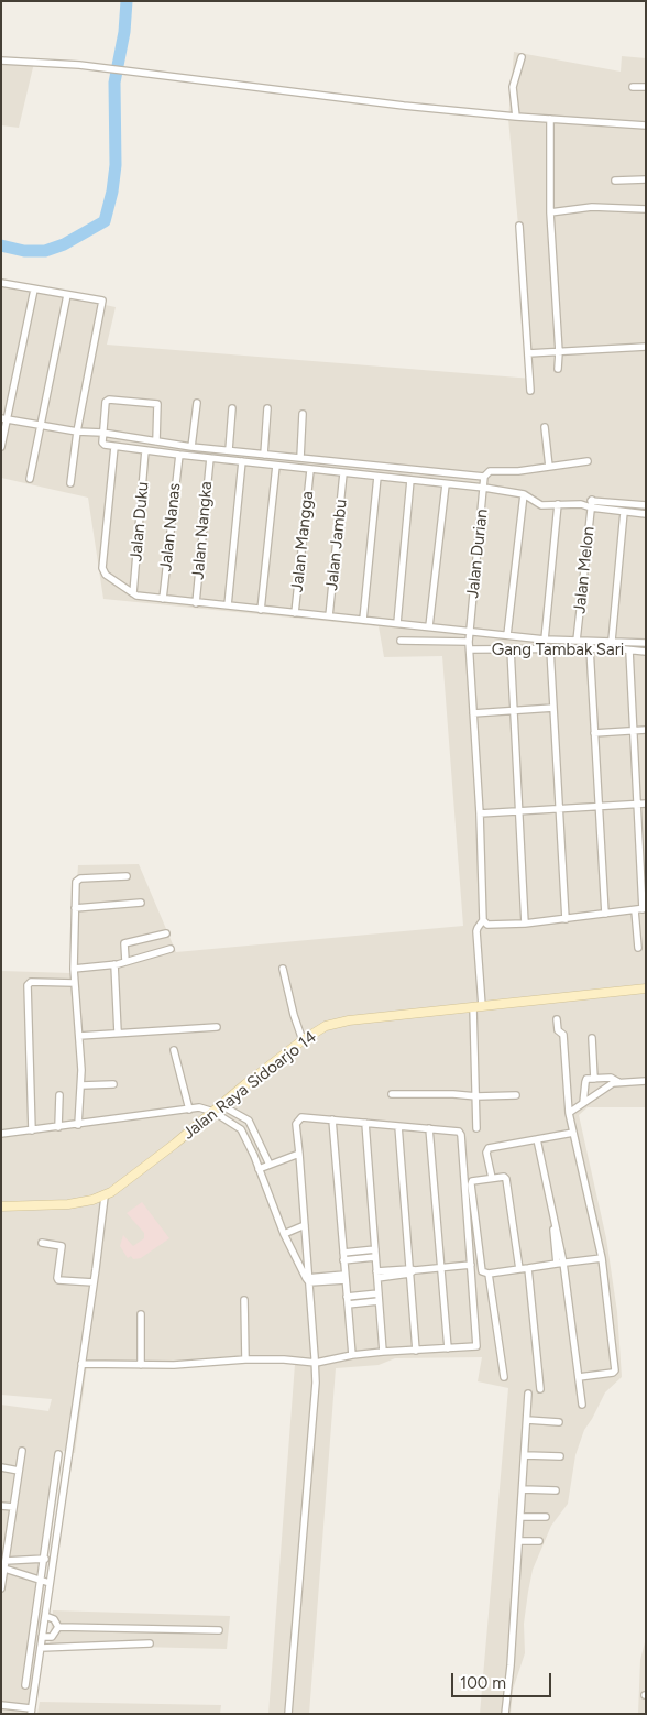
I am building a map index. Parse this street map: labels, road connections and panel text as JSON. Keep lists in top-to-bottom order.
{
  "streets": {
    "main road": ["Jalan Raya Sidoarjo 14"],
    "street": [
      "Jalan Duku",
      "Jalan Nanas",
      "Jalan Nangka",
      "Jalan Mangga",
      "Jalan Jambu",
      "Jalan Durian",
      "Jalan Melon",
      "Gang Tambak Sari"
    ]
  },
  "crossings": [
    ["Jalan Durian", "Gang Tambak Sari"],
    ["Jalan Durian", "Jalan Raya Sidoarjo 14"]
  ],
  "scale_bar": "100 m"
}
